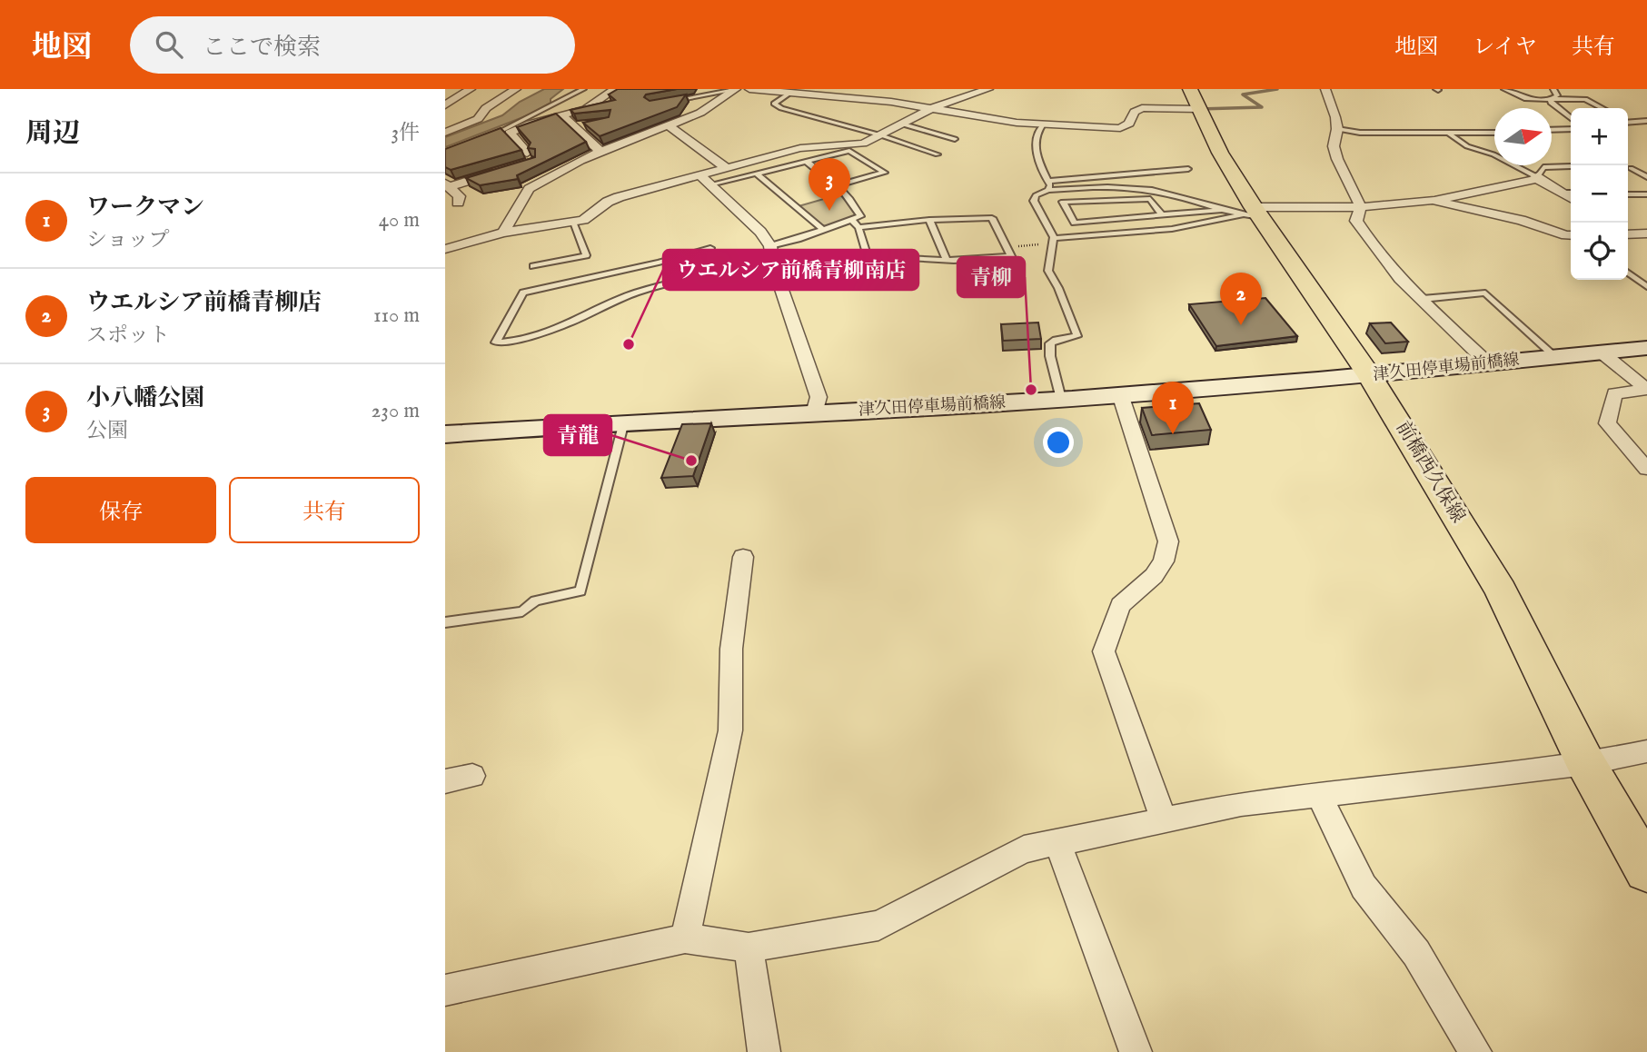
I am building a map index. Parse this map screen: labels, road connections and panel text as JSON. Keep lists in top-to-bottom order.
{
  "streets": {
    "main road": ["津久田停車場前橋線", "前橋西久保線"]
  },
  "crossings": [
    ["津久田停車場前橋線", "前橋西久保線"]
  ],
  "places": ["ウエルシア前橋青柳南店", "青柳", "青龍"],
  "north": "right",
  "page": {
    "header": "地図",
    "search": "ここで検索",
    "nav": ["地図", "レイヤ", "共有"],
    "heading": ["周辺", "3件"],
    "map_buttons": ["+", "−"],
    "pins": ["3", "2", "1"],
    "list": [
      {
        "mark": "1",
        "name": "ワークマン",
        "note": "ショップ",
        "value": "40 m"
      },
      {
        "mark": "2",
        "name": "ウエルシア前橋青柳店",
        "note": "スポット",
        "value": "110 m"
      },
      {
        "mark": "3",
        "name": "小八幡公園",
        "note": "公園",
        "value": "230 m"
      }
    ],
    "buttons": ["保存", "共有"]
  }
}
